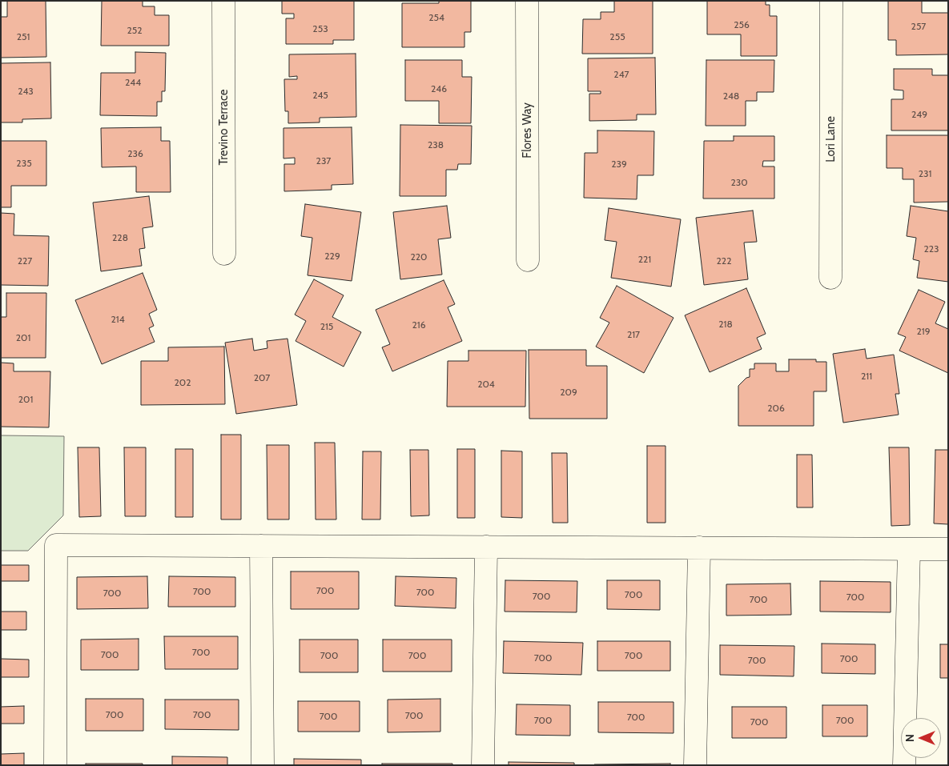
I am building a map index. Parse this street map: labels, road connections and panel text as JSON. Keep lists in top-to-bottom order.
{
  "streets": {
    "street": ["Trevino Terrace", "Flores Way", "Lori Lane"]
  },
  "house_numbers": [
    "254",
    "256",
    "257",
    "253",
    "252",
    "251",
    "255",
    "247",
    "244",
    "246",
    "243",
    "245",
    "248",
    "249",
    "238",
    "236",
    "237",
    "235",
    "239",
    "231",
    "230",
    "228",
    "223",
    "229",
    "220",
    "221",
    "227",
    "222",
    "214",
    "218",
    "216",
    "215",
    "219",
    "217",
    "201",
    "211",
    "207",
    "202",
    "204",
    "209",
    "201",
    "206",
    "700",
    "700",
    "700",
    "700",
    "700",
    "700",
    "700",
    "700",
    "700",
    "700",
    "700",
    "700",
    "700",
    "700",
    "700",
    "700",
    "700",
    "700",
    "700",
    "700",
    "700",
    "700",
    "700",
    "700"
  ],
  "north": "left"
}
